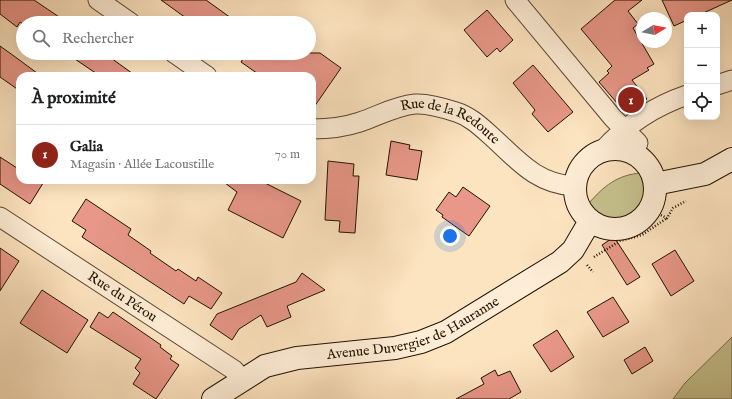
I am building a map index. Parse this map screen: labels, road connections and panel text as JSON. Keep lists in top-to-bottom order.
{
  "streets": {
    "main road": ["Avenue Duvergier de Hauranne"],
    "street": ["Rue de la Redoute", "Rue du Pérou"]
  },
  "crossings": [
    ["Rue de la Redoute", "Avenue Duvergier de Hauranne"],
    ["Rue du Pérou", "Avenue Duvergier de Hauranne"]
  ],
  "north": "right",
  "page": {
    "map_buttons": ["+", "−"],
    "search": "Rechercher",
    "heading": "À proximité",
    "pins": "1",
    "list": [
      {
        "mark": "1",
        "name": "Galia",
        "note": "Magasin · Allée Lacoustille",
        "value": "70 m"
      }
    ]
  }
}
